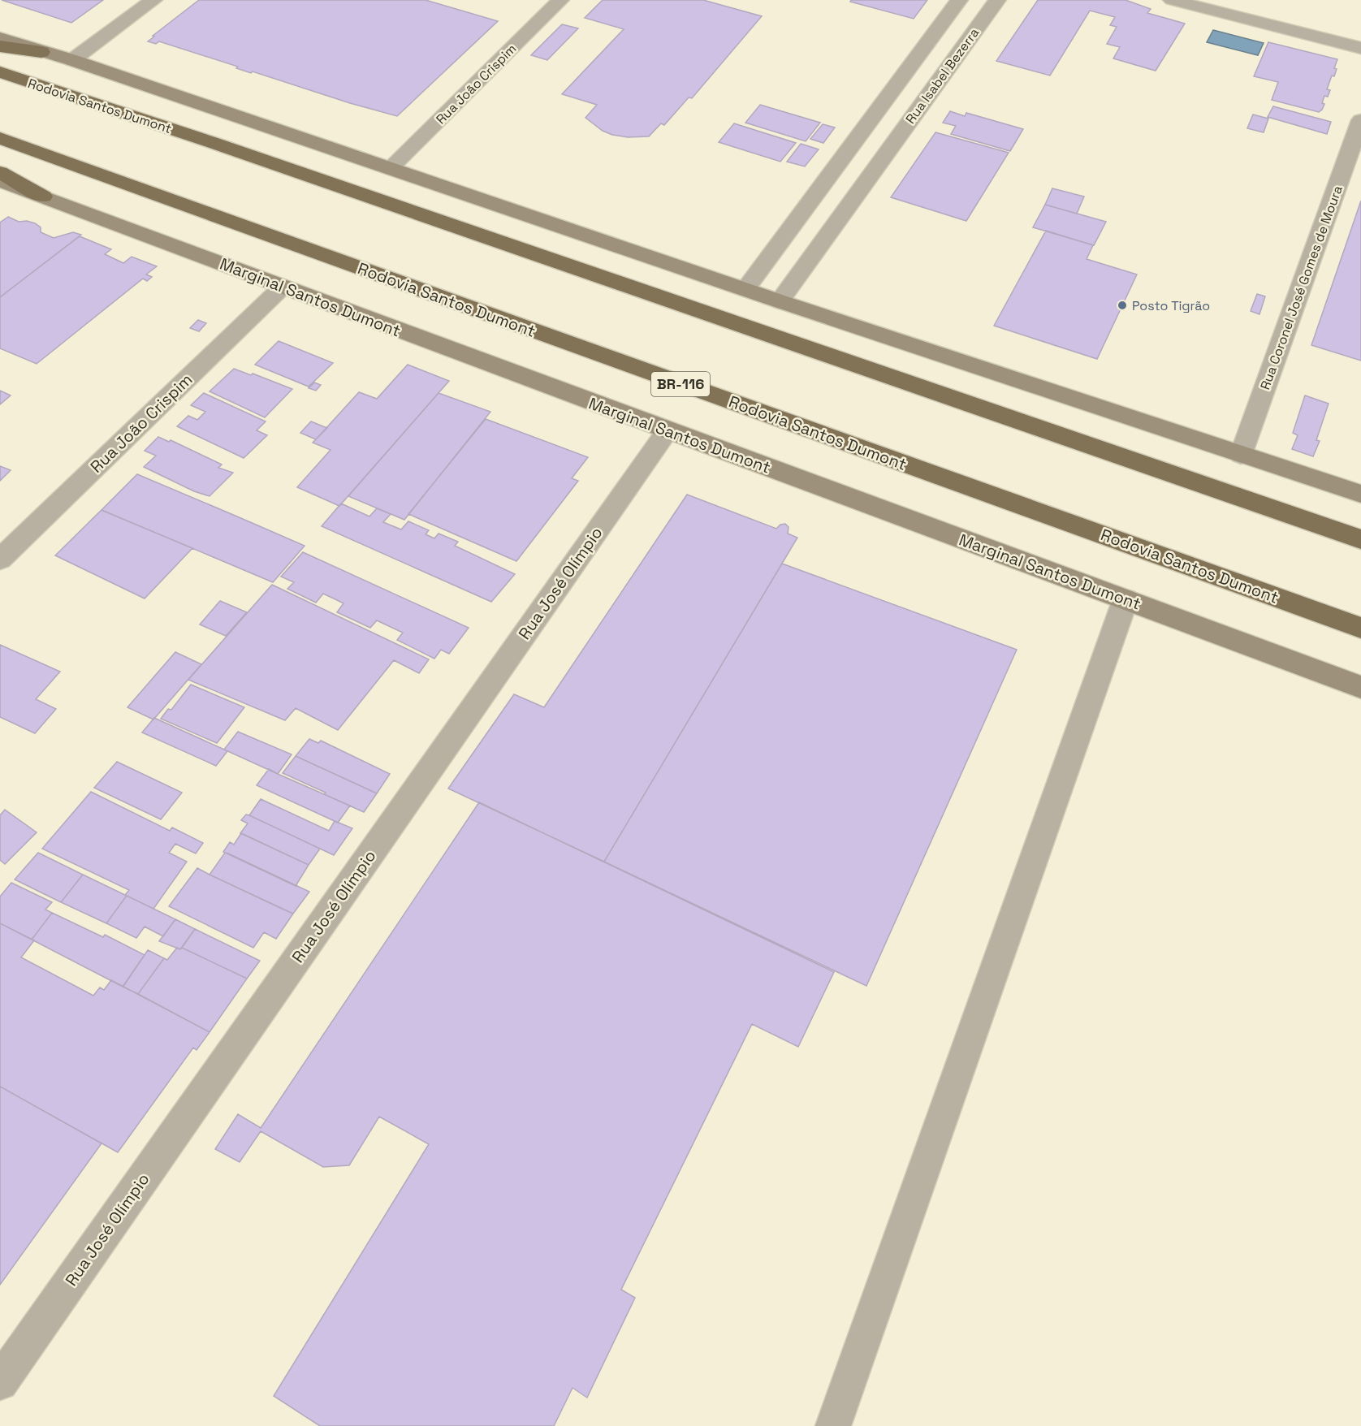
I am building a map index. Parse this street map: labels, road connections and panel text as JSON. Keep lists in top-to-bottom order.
{
  "streets": {
    "highway": ["Rodovia Santos Dumont", "BR-116"],
    "main road": ["Marginal Santos Dumont"],
    "street": [
      "Rua Isabel Bezerra",
      "Rua João Crispim",
      "Rua Coronel José Gomes de Moura",
      "Rua José Olímpio"
    ]
  },
  "crossings": [
    ["Rua João Crispim", "Marginal Santos Dumont"],
    ["Marginal Santos Dumont", "Rua José Olímpio"]
  ],
  "places": ["Posto Tigrão"]
}
